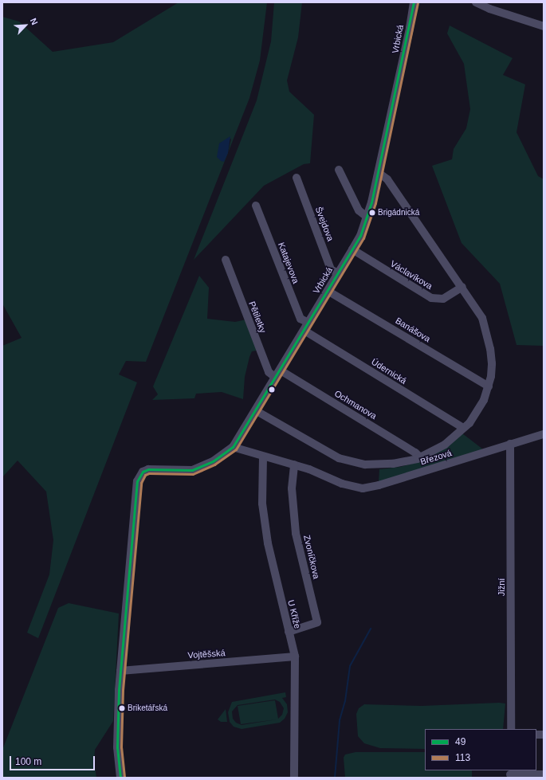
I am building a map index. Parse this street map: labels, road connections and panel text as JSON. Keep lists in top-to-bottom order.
{
  "streets": {
    "street": [
      "Vrbická",
      "Švejdova",
      "Katajevova",
      "Václavíkova",
      "Pětiletky",
      "Banášova",
      "Údernická",
      "Ochmanova",
      "Březová",
      "Zvoníčkova",
      "Jižní",
      "U Kříže",
      "Vojtěšská"
    ]
  },
  "crossings": [
    ["Vrbická", "Švejdova"],
    ["Vrbická", "Katajevova"],
    ["Vrbická", "Václavíkova"],
    ["Vrbická", "Pětiletky"],
    ["Vrbická", "Banášova"],
    ["Vrbická", "Údernická"],
    ["Vrbická", "Ochmanova"],
    ["Vrbická", "Březová"],
    ["Vrbická", "Vojtěšská"],
    ["Březová", "Zvoníčkova"],
    ["Březová", "Jižní"],
    ["Březová", "U Kříže"],
    ["Zvoníčkova", "U Kříže"],
    ["U Kříže", "Vojtěšská"]
  ],
  "places": ["Brigádnická", "Briketářská"],
  "lines": ["transit line 49", "transit line 113"],
  "legend": ["49", "113"],
  "scale_bar": "100 m",
  "north": "top right"
}
